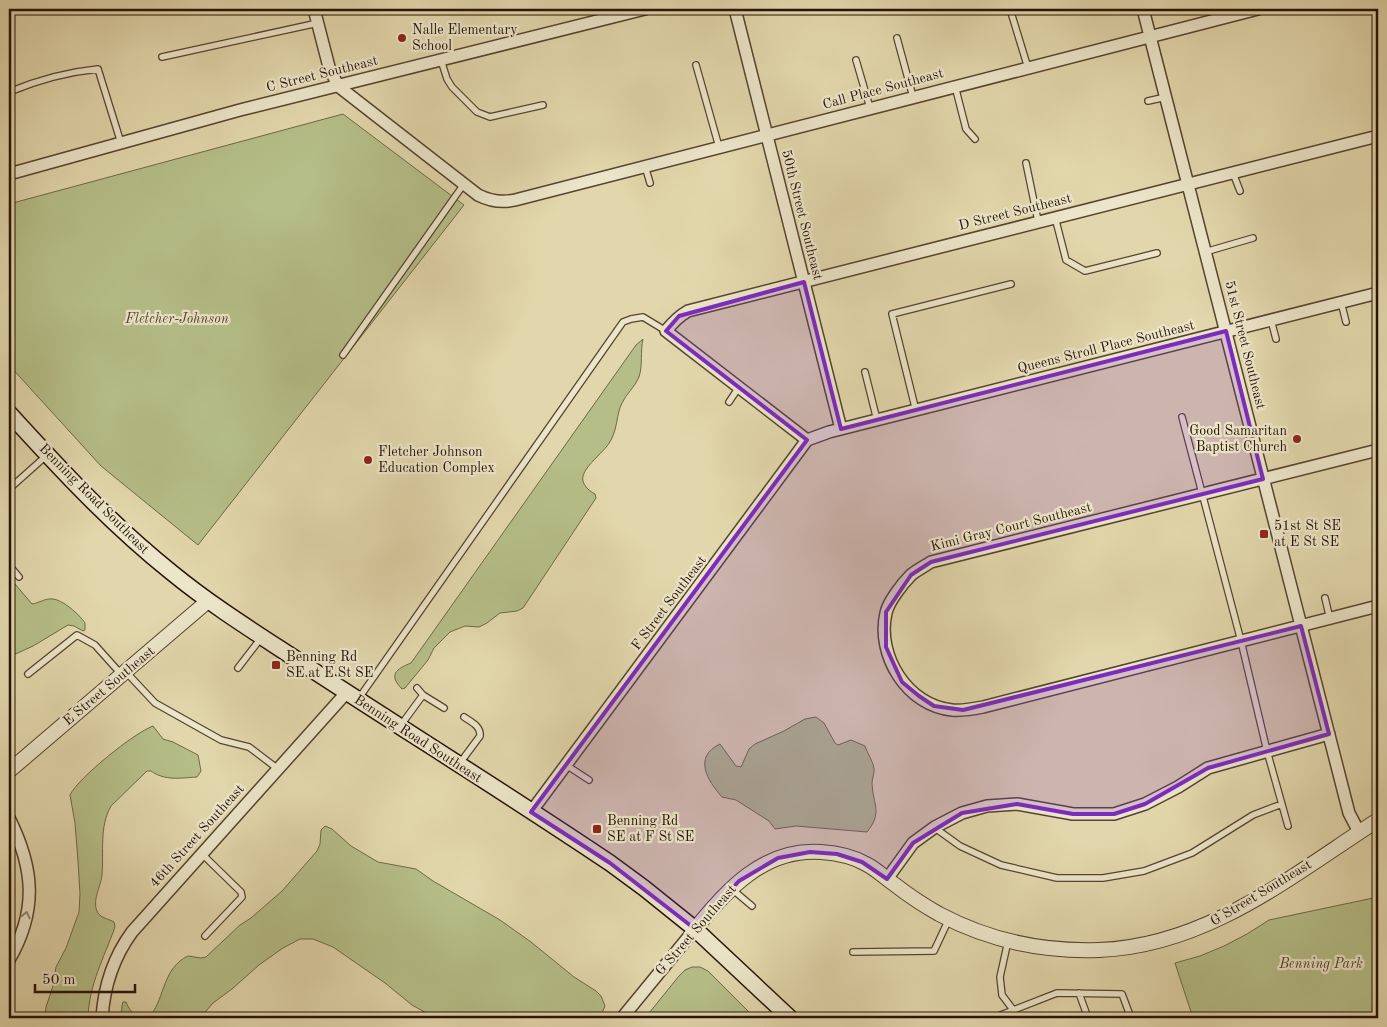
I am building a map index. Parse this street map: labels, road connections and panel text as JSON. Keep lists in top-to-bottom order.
{
  "streets": {
    "main road": ["Benning Road Southeast"],
    "street": [
      "C Street Southeast",
      "Call Place Southeast",
      "D Street Southeast",
      "50th Street Southeast",
      "51st Street Southeast",
      "Queens Stroll Place Southeast",
      "Kimi Gray Court Southeast",
      "F Street Southeast",
      "E Street Southeast",
      "46th Street Southeast",
      "G Street Southeast"
    ]
  },
  "crossings": [
    ["C Street Southeast", "Call Place Southeast"],
    ["Call Place Southeast", "50th Street Southeast"],
    ["Call Place Southeast", "51st Street Southeast"],
    ["D Street Southeast", "50th Street Southeast"],
    ["D Street Southeast", "51st Street Southeast"],
    ["50th Street Southeast", "Queens Stroll Place Southeast"],
    ["51st Street Southeast", "Queens Stroll Place Southeast"],
    ["51st Street Southeast", "Kimi Gray Court Southeast"],
    ["51st Street Southeast", "G Street Southeast"],
    ["Benning Road Southeast", "F Street Southeast"],
    ["Benning Road Southeast", "E Street Southeast"],
    ["Benning Road Southeast", "46th Street Southeast"],
    ["Benning Road Southeast", "G Street Southeast"]
  ],
  "parks": ["Fletcher-Johnson", "Benning Park"],
  "places": {
    "other": ["Nalle Elementary School", "Good Samaritan Baptist Church", "Fletcher Johnson Education Complex"],
    "transit": ["51st St SE at E St SE", "Benning Rd SE at E St SE", "Benning Rd SE at F St SE"]
  },
  "scale_bar": "50 m"
}
